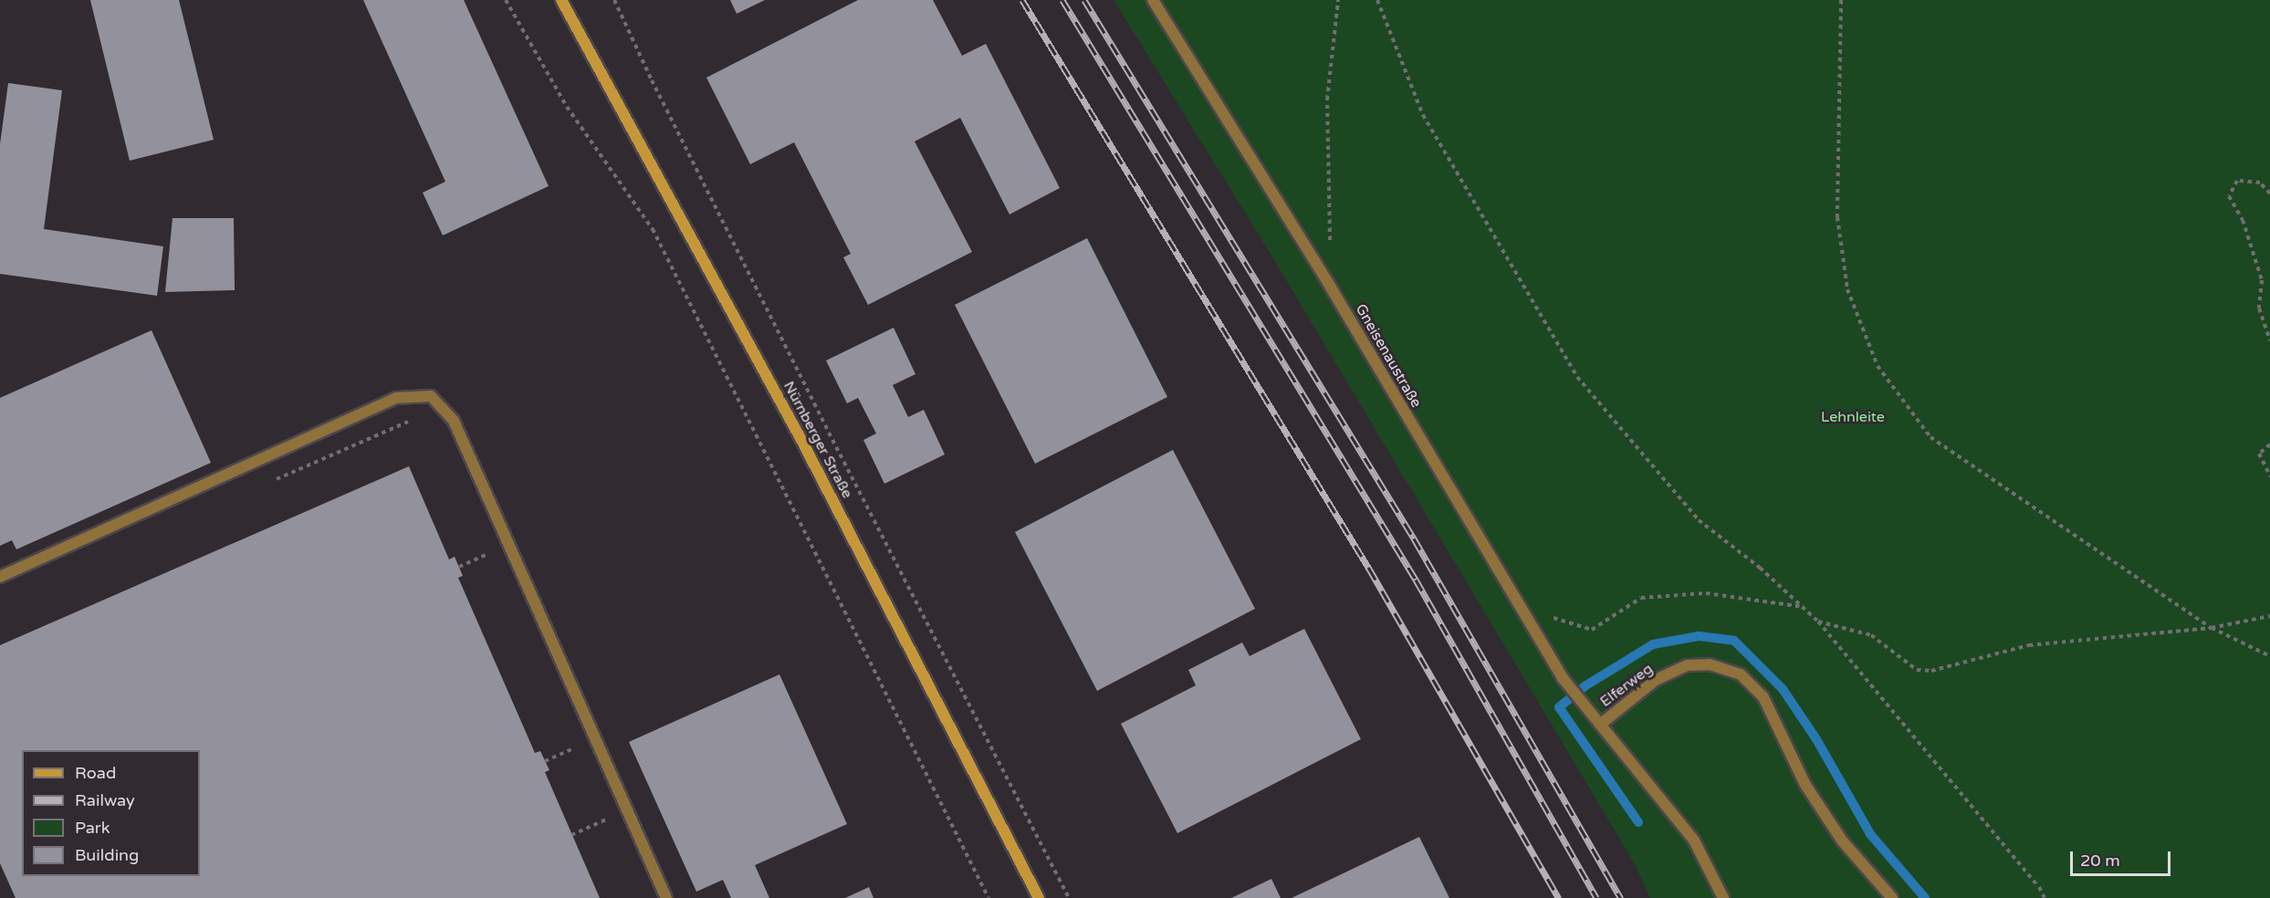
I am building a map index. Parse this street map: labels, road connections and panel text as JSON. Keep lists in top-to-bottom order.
{
  "streets": {
    "street": ["Gneisenaustraße", "Nürnberger Straße", "Elferweg"]
  },
  "crossings": [
    ["Gneisenaustraße", "Elferweg"]
  ],
  "parks": ["Lehnleite"],
  "legend": [
    "Road",
    "Railway",
    "Park",
    "Building"
  ],
  "scale_bar": "20 m"
}
